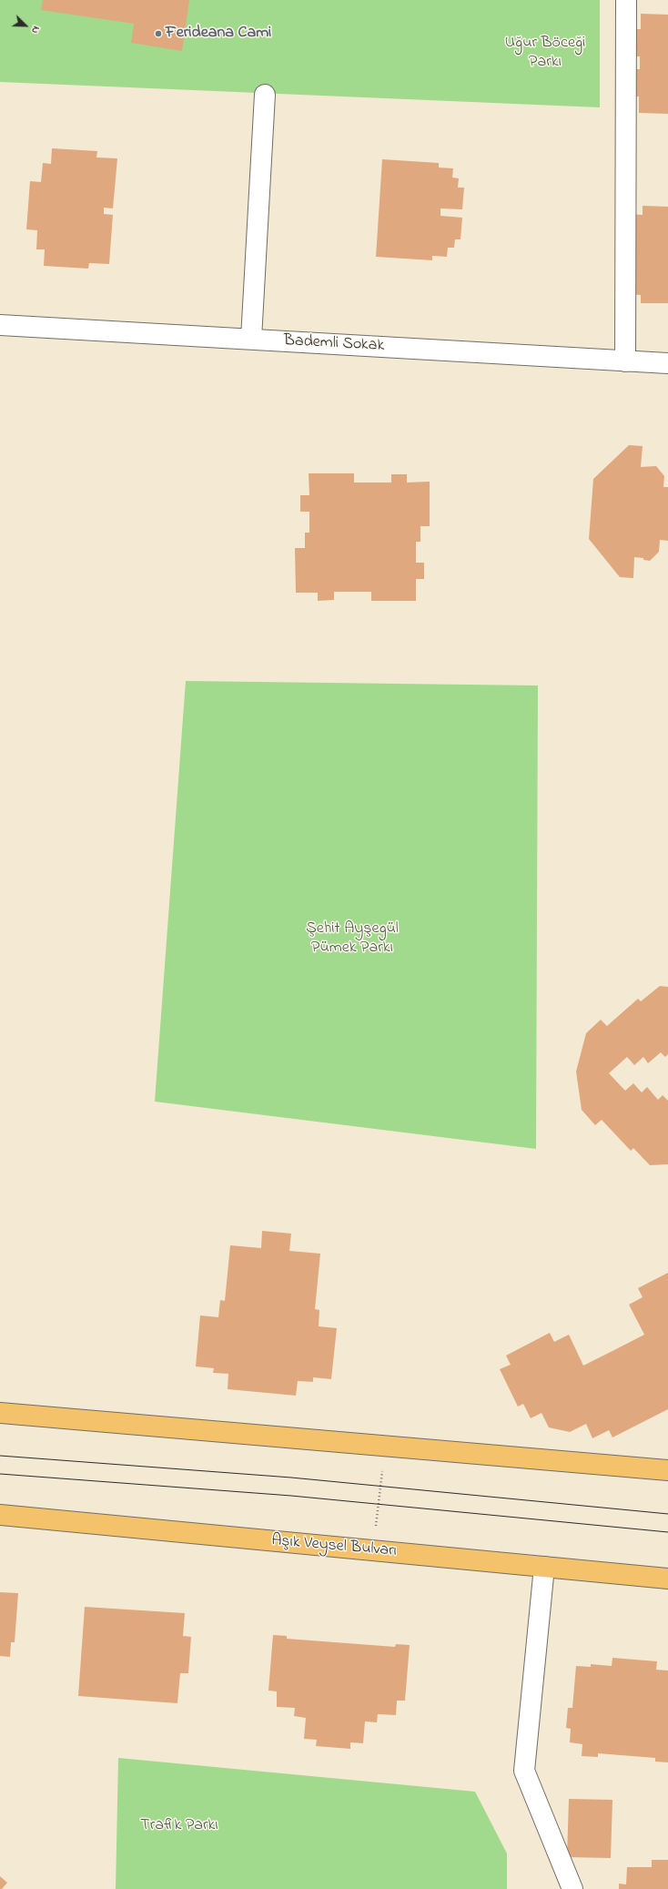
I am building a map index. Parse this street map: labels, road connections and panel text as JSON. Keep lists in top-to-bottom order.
{
  "streets": {
    "main road": ["Aşık Veysel Bulvarı"],
    "street": ["Bademli Sokak"]
  },
  "parks": ["Uğur Böceği Parkı", "Şehit Ayşegül Pümek Parkı", "Trafik Parkı"],
  "places": ["Ferideana Cami"],
  "north": "bottom right"
}
